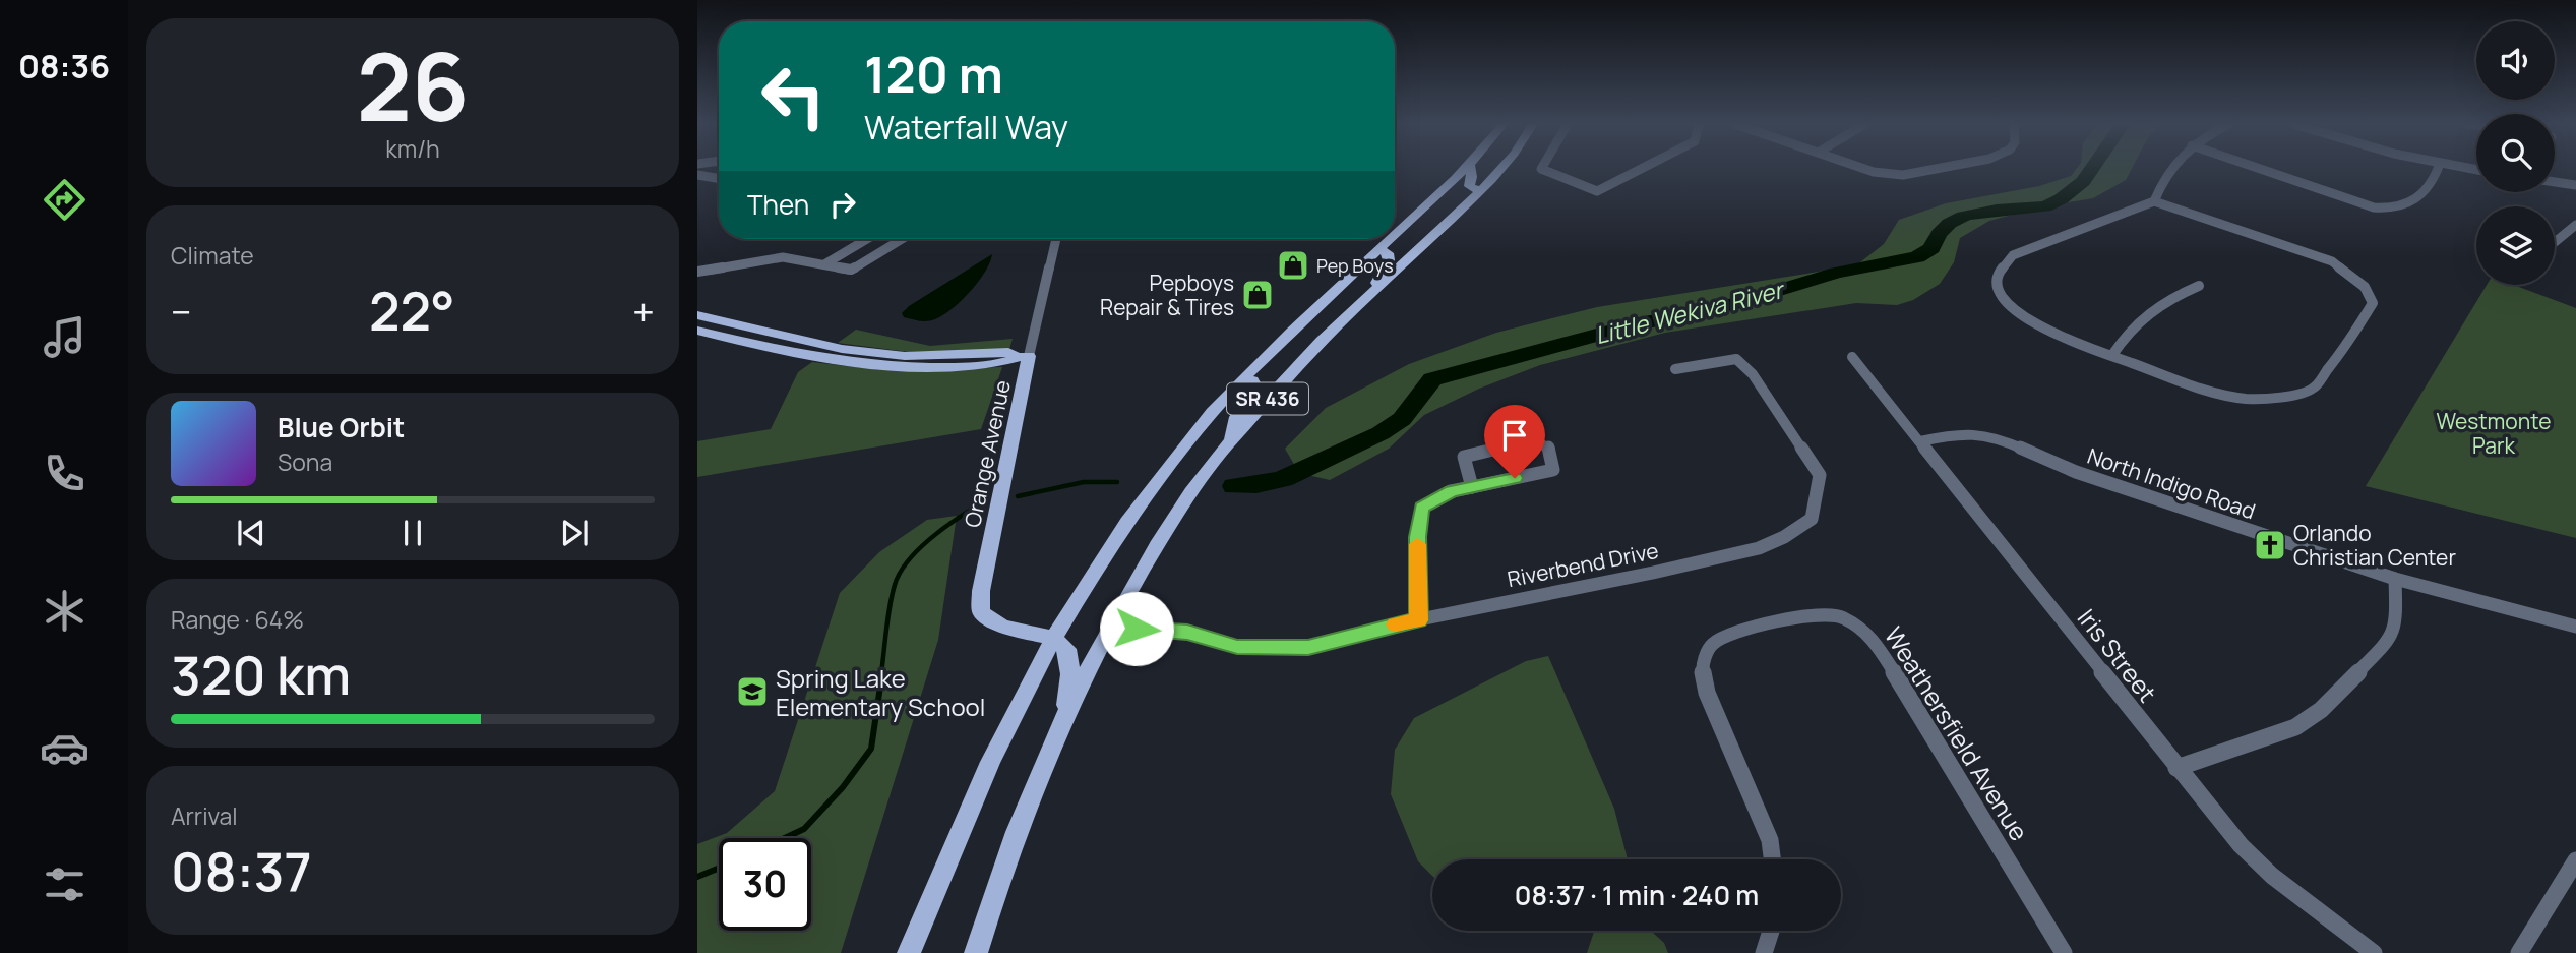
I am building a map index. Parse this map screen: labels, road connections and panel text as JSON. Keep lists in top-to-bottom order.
{
  "streets": {
    "main road": ["SR 436", "Orange Avenue"],
    "street": [
      "North Indigo Road",
      "Riverbend Drive",
      "Iris Street",
      "Weathersfield Avenue"
    ]
  },
  "crossings": [
    ["SR 436", "Orange Avenue"],
    ["SR 436", "Riverbend Drive"],
    ["North Indigo Road", "Iris Street"]
  ],
  "water": ["Little Wekiva River"],
  "parks": ["Westmonte Park"],
  "places": {
    "shop": ["Pep Boys", "Pepboys Repair & Tires"],
    "church": ["Orlando Christian Center"],
    "school or university": ["Spring Lake Elementary School"]
  },
  "page": {
    "tabs": "08:36",
    "tile": [
      ["26", "km/h"],
      "Climate",
      ["Range · 64%", "320 km"],
      ["Arrival", "08:37"]
    ],
    "turn": ["120 m", "Waterfall Way"],
    "then": "Then",
    "heat": ["−", "22°", "+"],
    "song": ["Blue Orbit", "Sona"],
    "limit": "30",
    "trip": "08:37 · 1 min · 240 m"
  }
}
